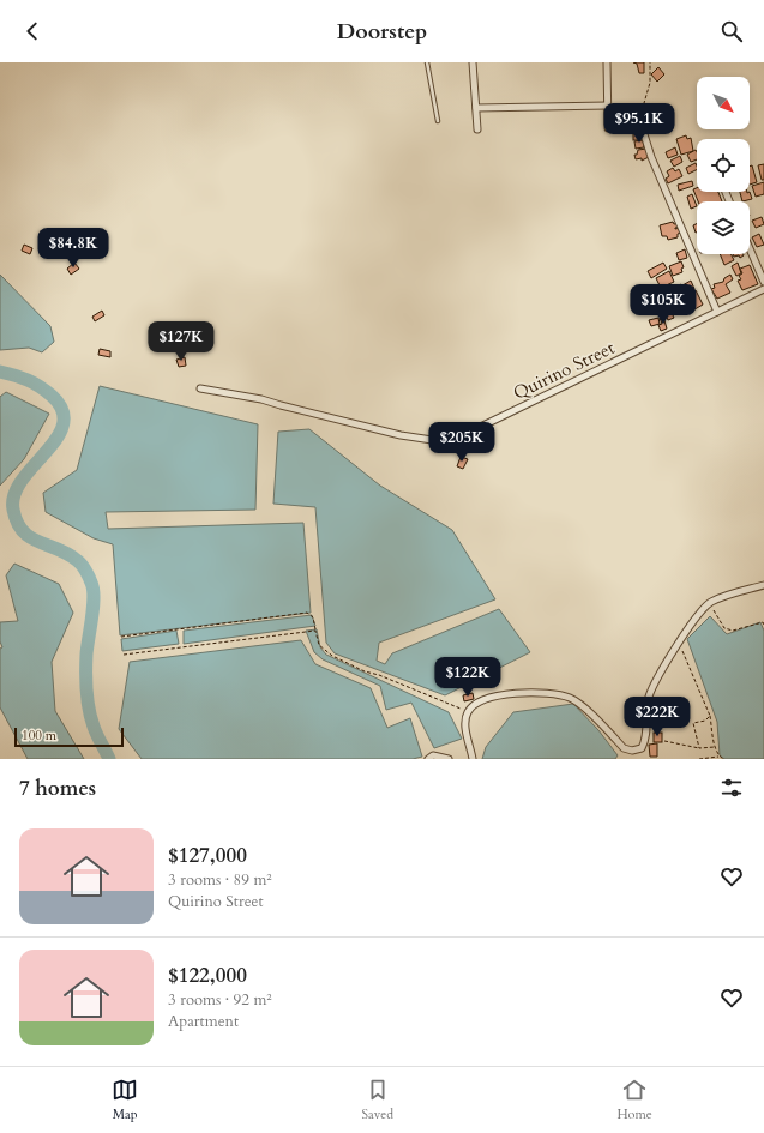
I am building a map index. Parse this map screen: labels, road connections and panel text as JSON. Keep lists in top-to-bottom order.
{
  "streets": {
    "street": ["Quirino Street"]
  },
  "scale_bar": "100 m",
  "north": "bottom right",
  "page": {
    "header": "Doorstep",
    "price": [
      "$95.1K",
      "$84.8K",
      "$105K",
      "$127K",
      "$205K",
      "$122K",
      "$222K"
    ],
    "scale": "100 m",
    "heading": "7 homes",
    "list": [
      {
        "name": "$127,000",
        "note": "3 rooms · 89 m² · Quirino Street"
      },
      {
        "name": "$122,000",
        "note": "3 rooms · 92 m² · Apartment"
      }
    ],
    "tabs": ["Map", "Saved", "Home"]
  }
}
